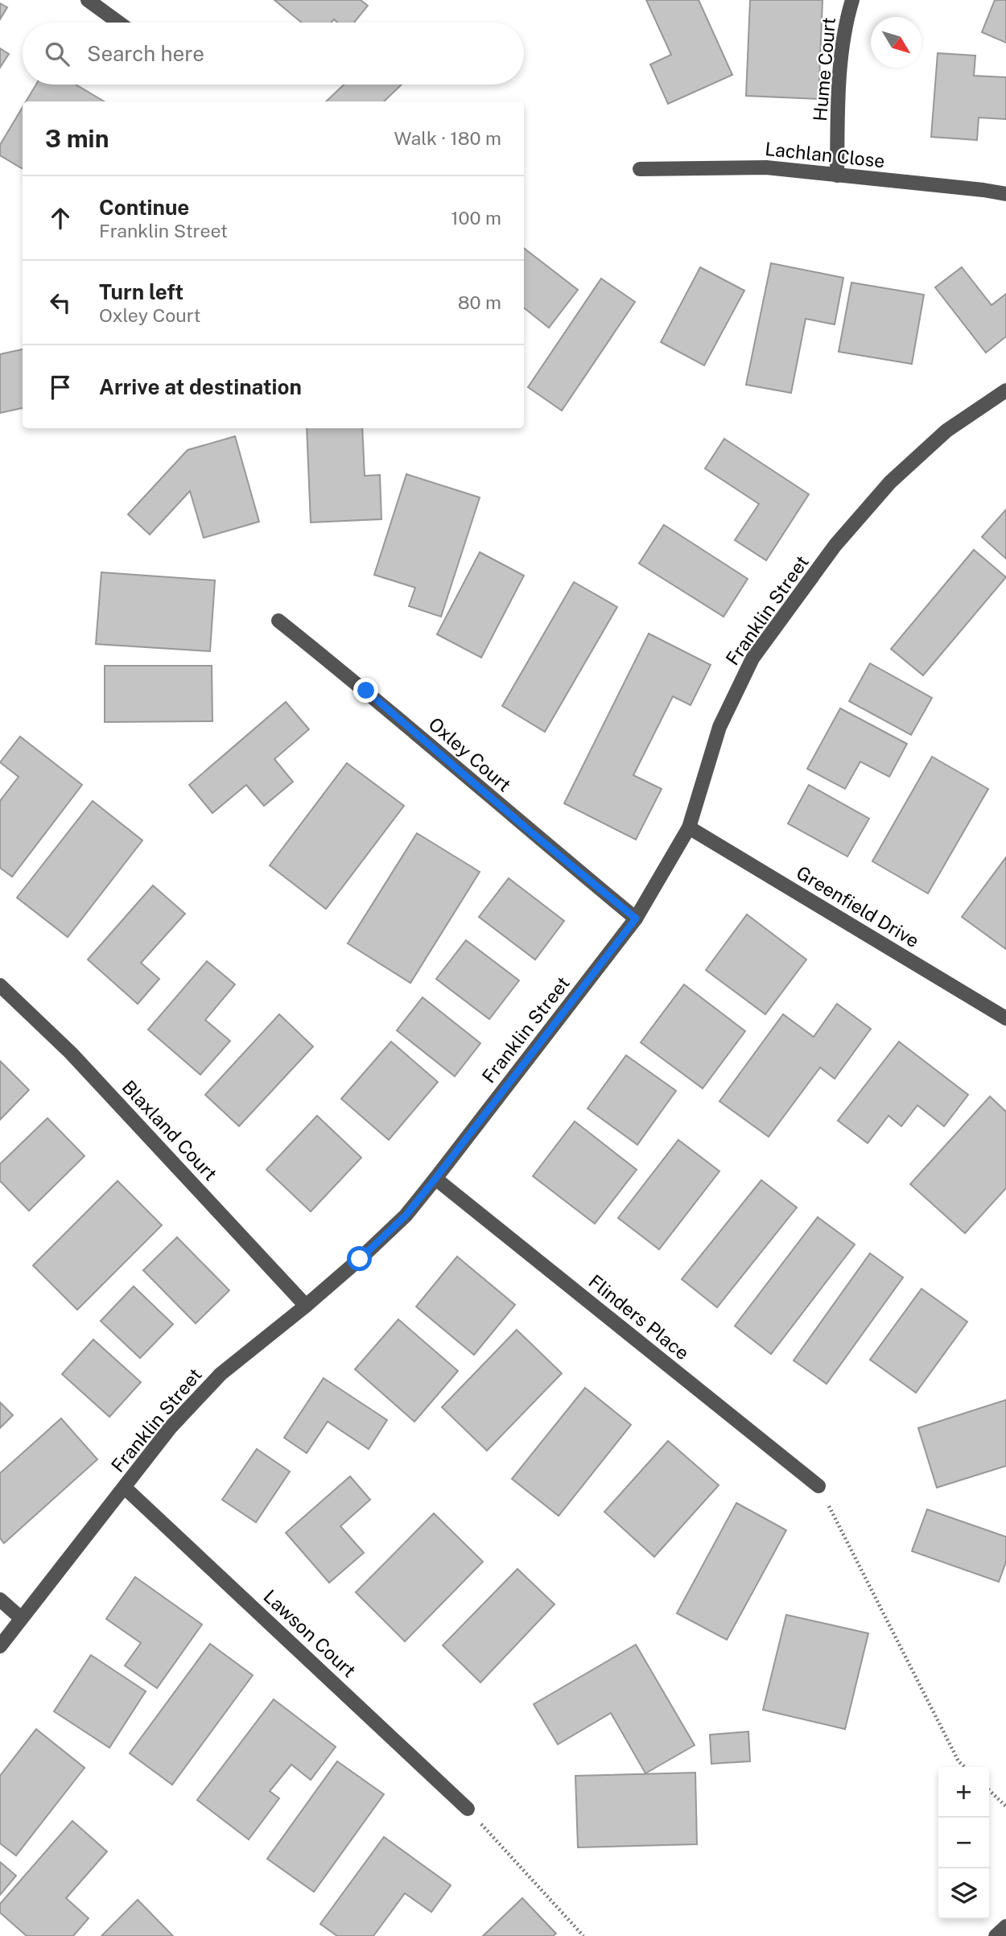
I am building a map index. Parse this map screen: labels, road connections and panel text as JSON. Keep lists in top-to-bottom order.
{
  "streets": {
    "street": [
      "Hume Court",
      "Lachlan Close",
      "Franklin Street",
      "Oxley Court",
      "Greenfield Drive",
      "Blaxland Court",
      "Flinders Place",
      "Lawson Court"
    ]
  },
  "crossings": [
    ["Hume Court", "Lachlan Close"],
    ["Franklin Street", "Oxley Court"],
    ["Franklin Street", "Greenfield Drive"],
    ["Franklin Street", "Blaxland Court"],
    ["Franklin Street", "Flinders Place"],
    ["Franklin Street", "Lawson Court"]
  ],
  "north": "bottom right",
  "page": {
    "search": "Search here",
    "heading": ["3 min", "Walk · 180 m"],
    "list": [
      ["Continue", "Franklin Street", "100 m"],
      ["Turn left", "Oxley Court", "80 m"],
      "Arrive at destination"
    ],
    "map_buttons": ["+", "−"]
  }
}
